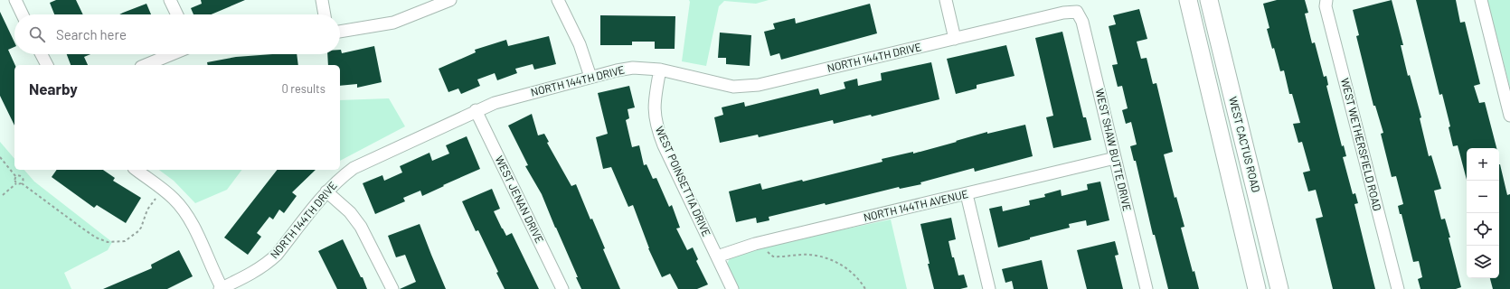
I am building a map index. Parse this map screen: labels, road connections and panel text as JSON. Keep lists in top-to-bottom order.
{
  "streets": {
    "main road": ["WEST CACTUS ROAD"],
    "street": [
      "NORTH 144TH DRIVE",
      "WEST WETHERSFIELD ROAD",
      "WEST SHAW BUTTE DRIVE",
      "WEST POINSETTIA DRIVE",
      "WEST JENAN DRIVE",
      "NORTH 144TH AVENUE"
    ]
  },
  "crossings": [
    ["NORTH 144TH DRIVE", "WEST SHAW BUTTE DRIVE"],
    ["NORTH 144TH DRIVE", "WEST POINSETTIA DRIVE"],
    ["NORTH 144TH DRIVE", "WEST JENAN DRIVE"],
    ["WEST SHAW BUTTE DRIVE", "NORTH 144TH AVENUE"],
    ["WEST POINSETTIA DRIVE", "NORTH 144TH AVENUE"]
  ],
  "page": {
    "search": "Search here",
    "heading": ["Nearby", "0 results"],
    "map_buttons": ["+", "−"]
  }
}
